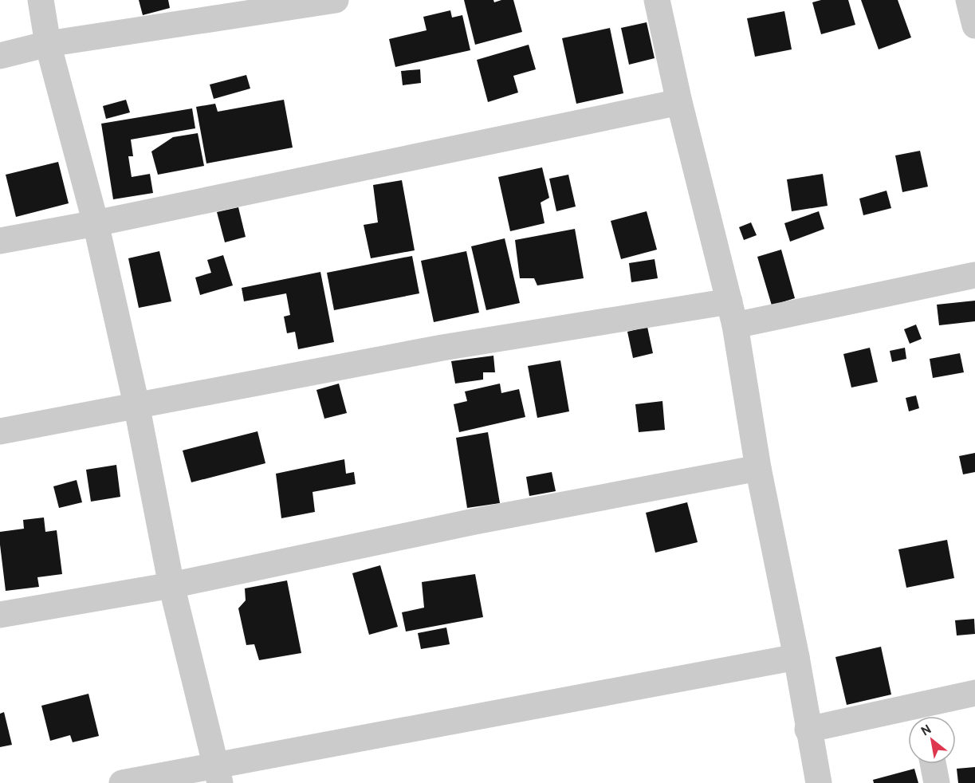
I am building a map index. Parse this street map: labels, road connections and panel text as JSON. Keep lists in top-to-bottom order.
{
  "north": "top left"
}
